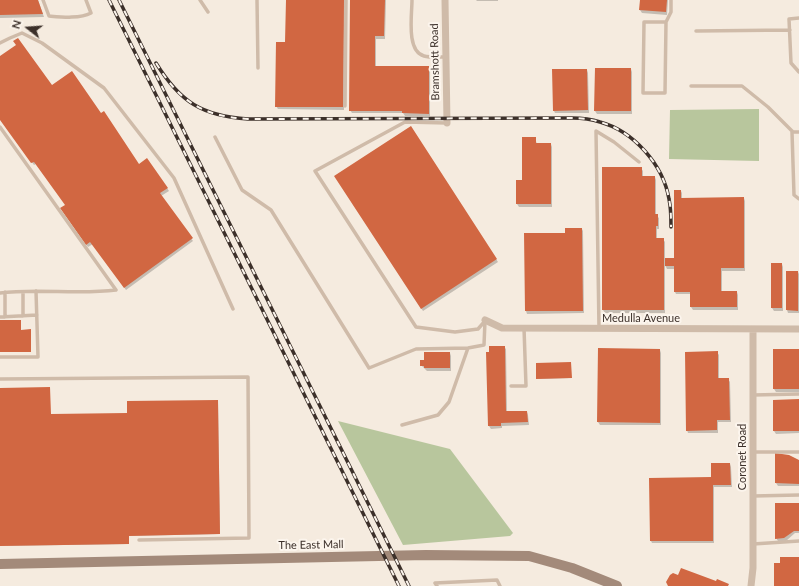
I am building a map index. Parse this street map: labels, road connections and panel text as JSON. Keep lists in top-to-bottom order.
{
  "streets": {
    "main road": ["The East Mall"],
    "street": ["Bramshott Road", "Medulla Avenue", "Coronet Road"]
  },
  "crossings": [
    ["Medulla Avenue", "Coronet Road"]
  ],
  "north": "left"
}
